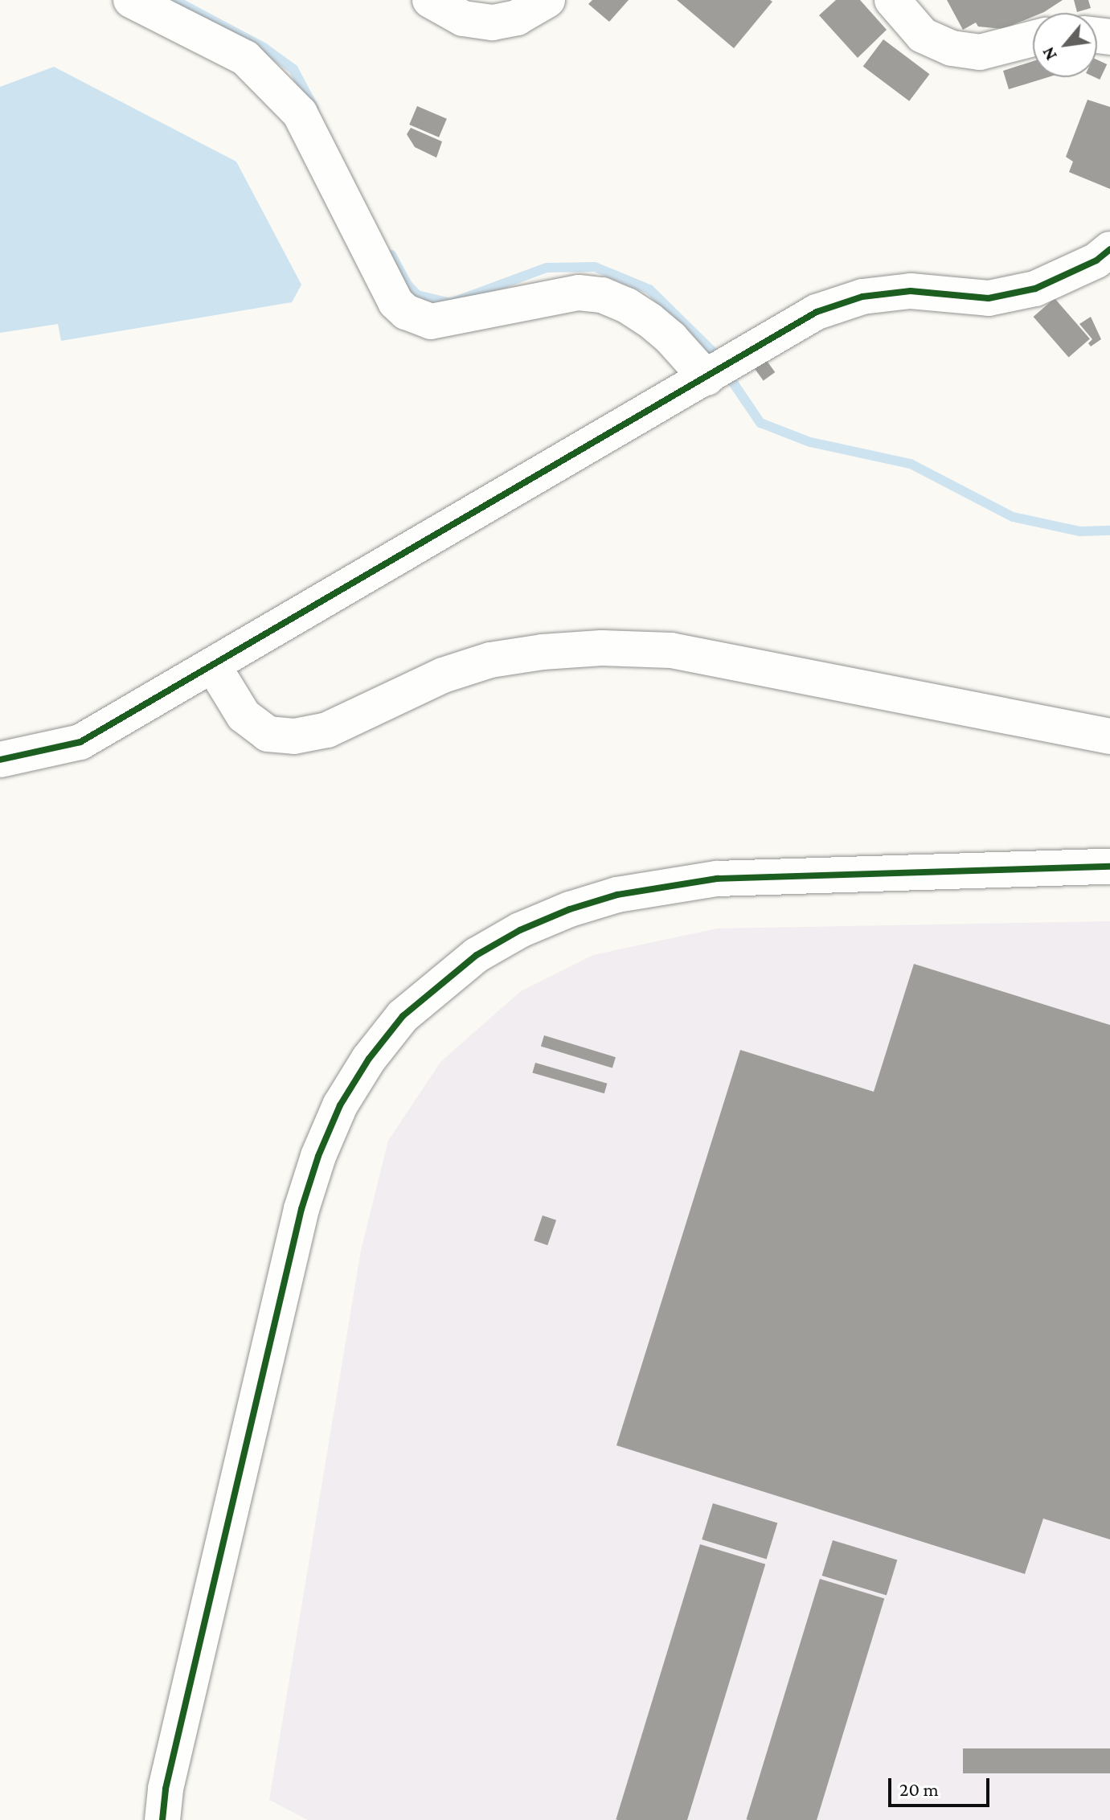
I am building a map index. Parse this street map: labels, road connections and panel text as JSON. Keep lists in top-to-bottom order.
{
  "scale_bar": "20 m",
  "north": "bottom left"
}
